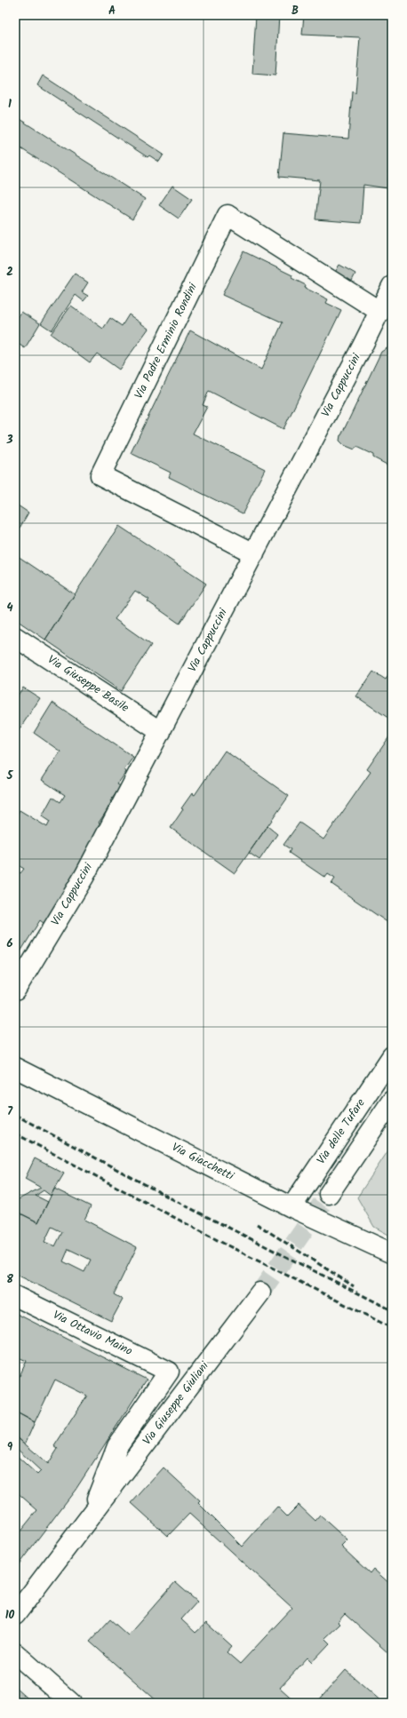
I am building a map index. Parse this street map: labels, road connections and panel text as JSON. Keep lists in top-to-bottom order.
{
  "streets": {
    "street": [
      "Via Padre Erminio Rondini",
      "Via Cappuccini",
      "Via Giuseppe Basile",
      "Via delle Tufare",
      "Via Giacchetti",
      "Via Ottavio Maino",
      "Via Giuseppe Giuliani"
    ]
  },
  "crossings": [
    ["Via Padre Erminio Rondini", "Via Cappuccini"],
    ["Via Cappuccini", "Via Giuseppe Basile"],
    ["Via delle Tufare", "Via Giacchetti"],
    ["Via Ottavio Maino", "Via Giuseppe Giuliani"]
  ],
  "grid": {
    "columns": ["A", "B"],
    "rows": [
      "1",
      "2",
      "3",
      "4",
      "5",
      "6",
      "7",
      "8",
      "9",
      "10"
    ]
  }
}
